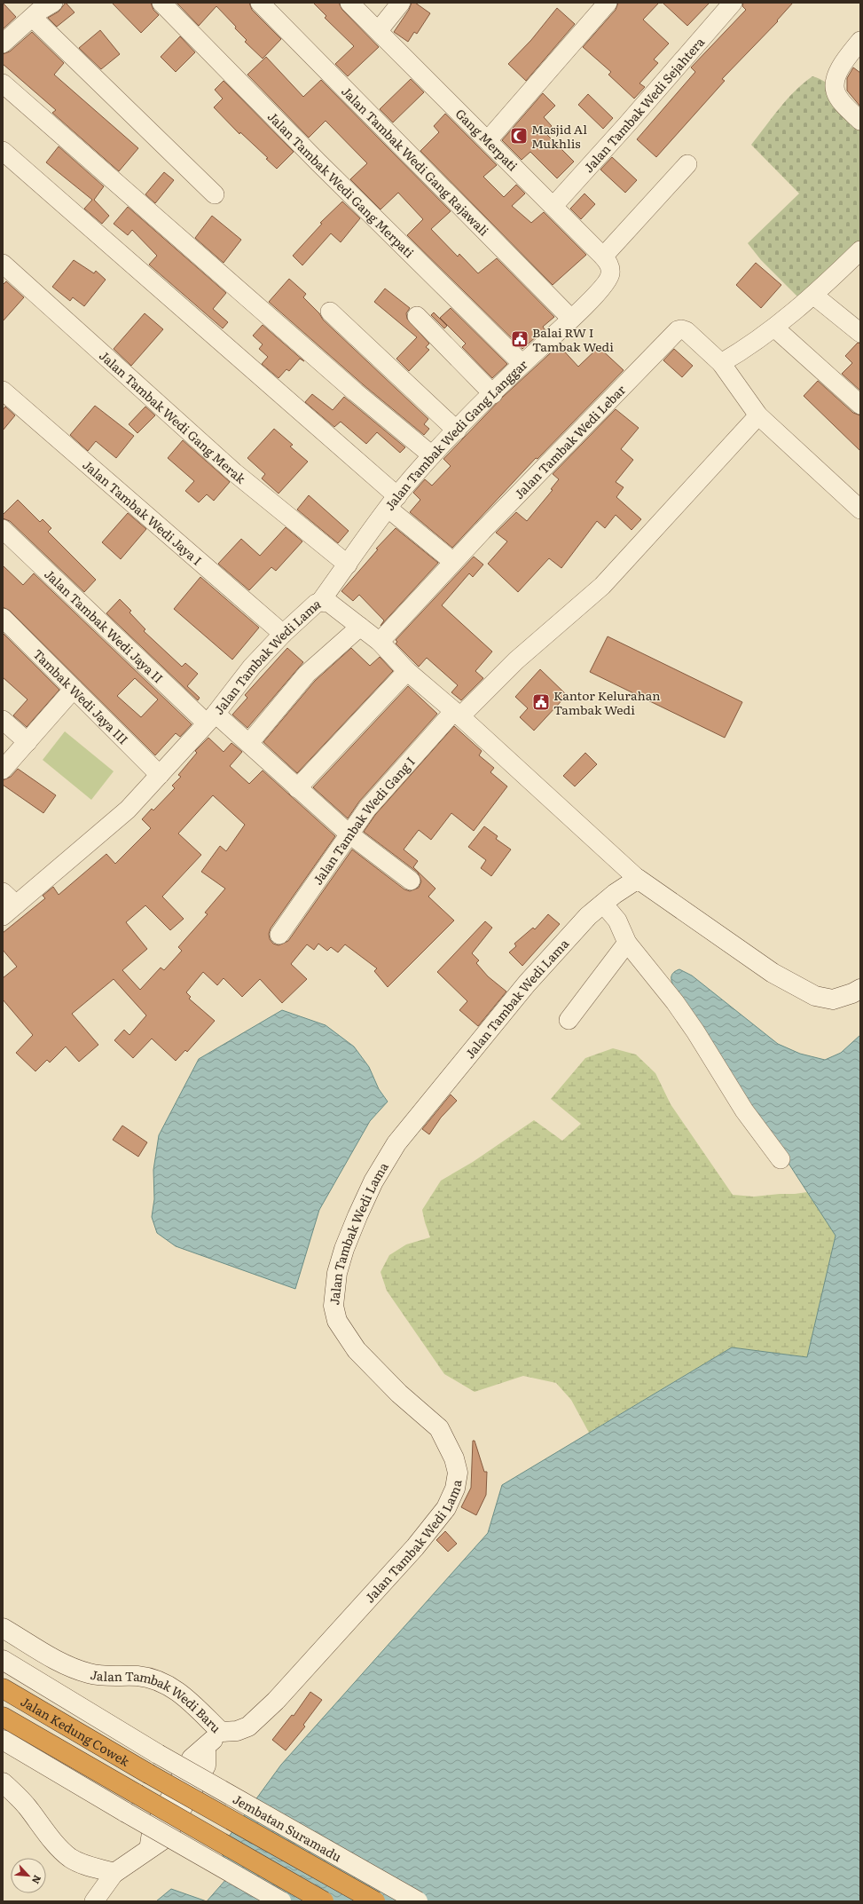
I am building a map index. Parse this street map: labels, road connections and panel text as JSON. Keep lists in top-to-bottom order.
{
  "streets": {
    "highway": ["Jalan Kedung Cowek", "Jembatan Suramadu"],
    "street": [
      "Jalan Tambak Wedi Sejahtera",
      "Gang Merpati",
      "Jalan Tambak Wedi Gang Rajawali",
      "Jalan Tambak Wedi Gang Merpati",
      "Jalan Tambak Wedi Gang Merak",
      "Jalan Tambak Wedi Gang Langgar",
      "Jalan Tambak Wedi Lebar",
      "Jalan Tambak Wedi Jaya I",
      "Jalan Tambak Wedi Jaya II",
      "Jalan Tambak Wedi Lama",
      "Tambak Wedi Jaya III",
      "Jalan Tambak Wedi Gang I",
      "Jalan Tambak Wedi Baru"
    ]
  },
  "crossings": [
    ["Jalan Tambak Wedi Sejahtera", "Gang Merpati"],
    ["Gang Merpati", "Jalan Tambak Wedi Gang Langgar"],
    ["Jalan Tambak Wedi Gang Rajawali", "Jalan Tambak Wedi Gang Langgar"],
    ["Jalan Tambak Wedi Gang Merpati", "Jalan Tambak Wedi Gang Langgar"],
    ["Jalan Tambak Wedi Gang Merak", "Jalan Tambak Wedi Gang Langgar"],
    ["Jalan Tambak Wedi Gang Langgar", "Jalan Tambak Wedi Lama"],
    ["Jalan Tambak Wedi Lebar", "Jalan Tambak Wedi Lama"],
    ["Jalan Tambak Wedi Jaya I", "Jalan Tambak Wedi Lama"],
    ["Jalan Tambak Wedi Jaya II", "Jalan Tambak Wedi Lama"],
    ["Jalan Tambak Wedi Jaya II", "Jalan Tambak Wedi Gang I"],
    ["Jalan Tambak Wedi Lama", "Tambak Wedi Jaya III"],
    ["Jalan Tambak Wedi Lama", "Jalan Tambak Wedi Gang I"],
    ["Jalan Tambak Wedi Lama", "Jalan Tambak Wedi Baru"],
    ["Jalan Kedung Cowek", "Jembatan Suramadu"]
  ],
  "places": {
    "mosque": ["Masjid Al Mukhlis"],
    "public building": ["Balai RW I Tambak Wedi", "Kantor Kelurahan Tambak Wedi"]
  },
  "north": "bottom right"
}
